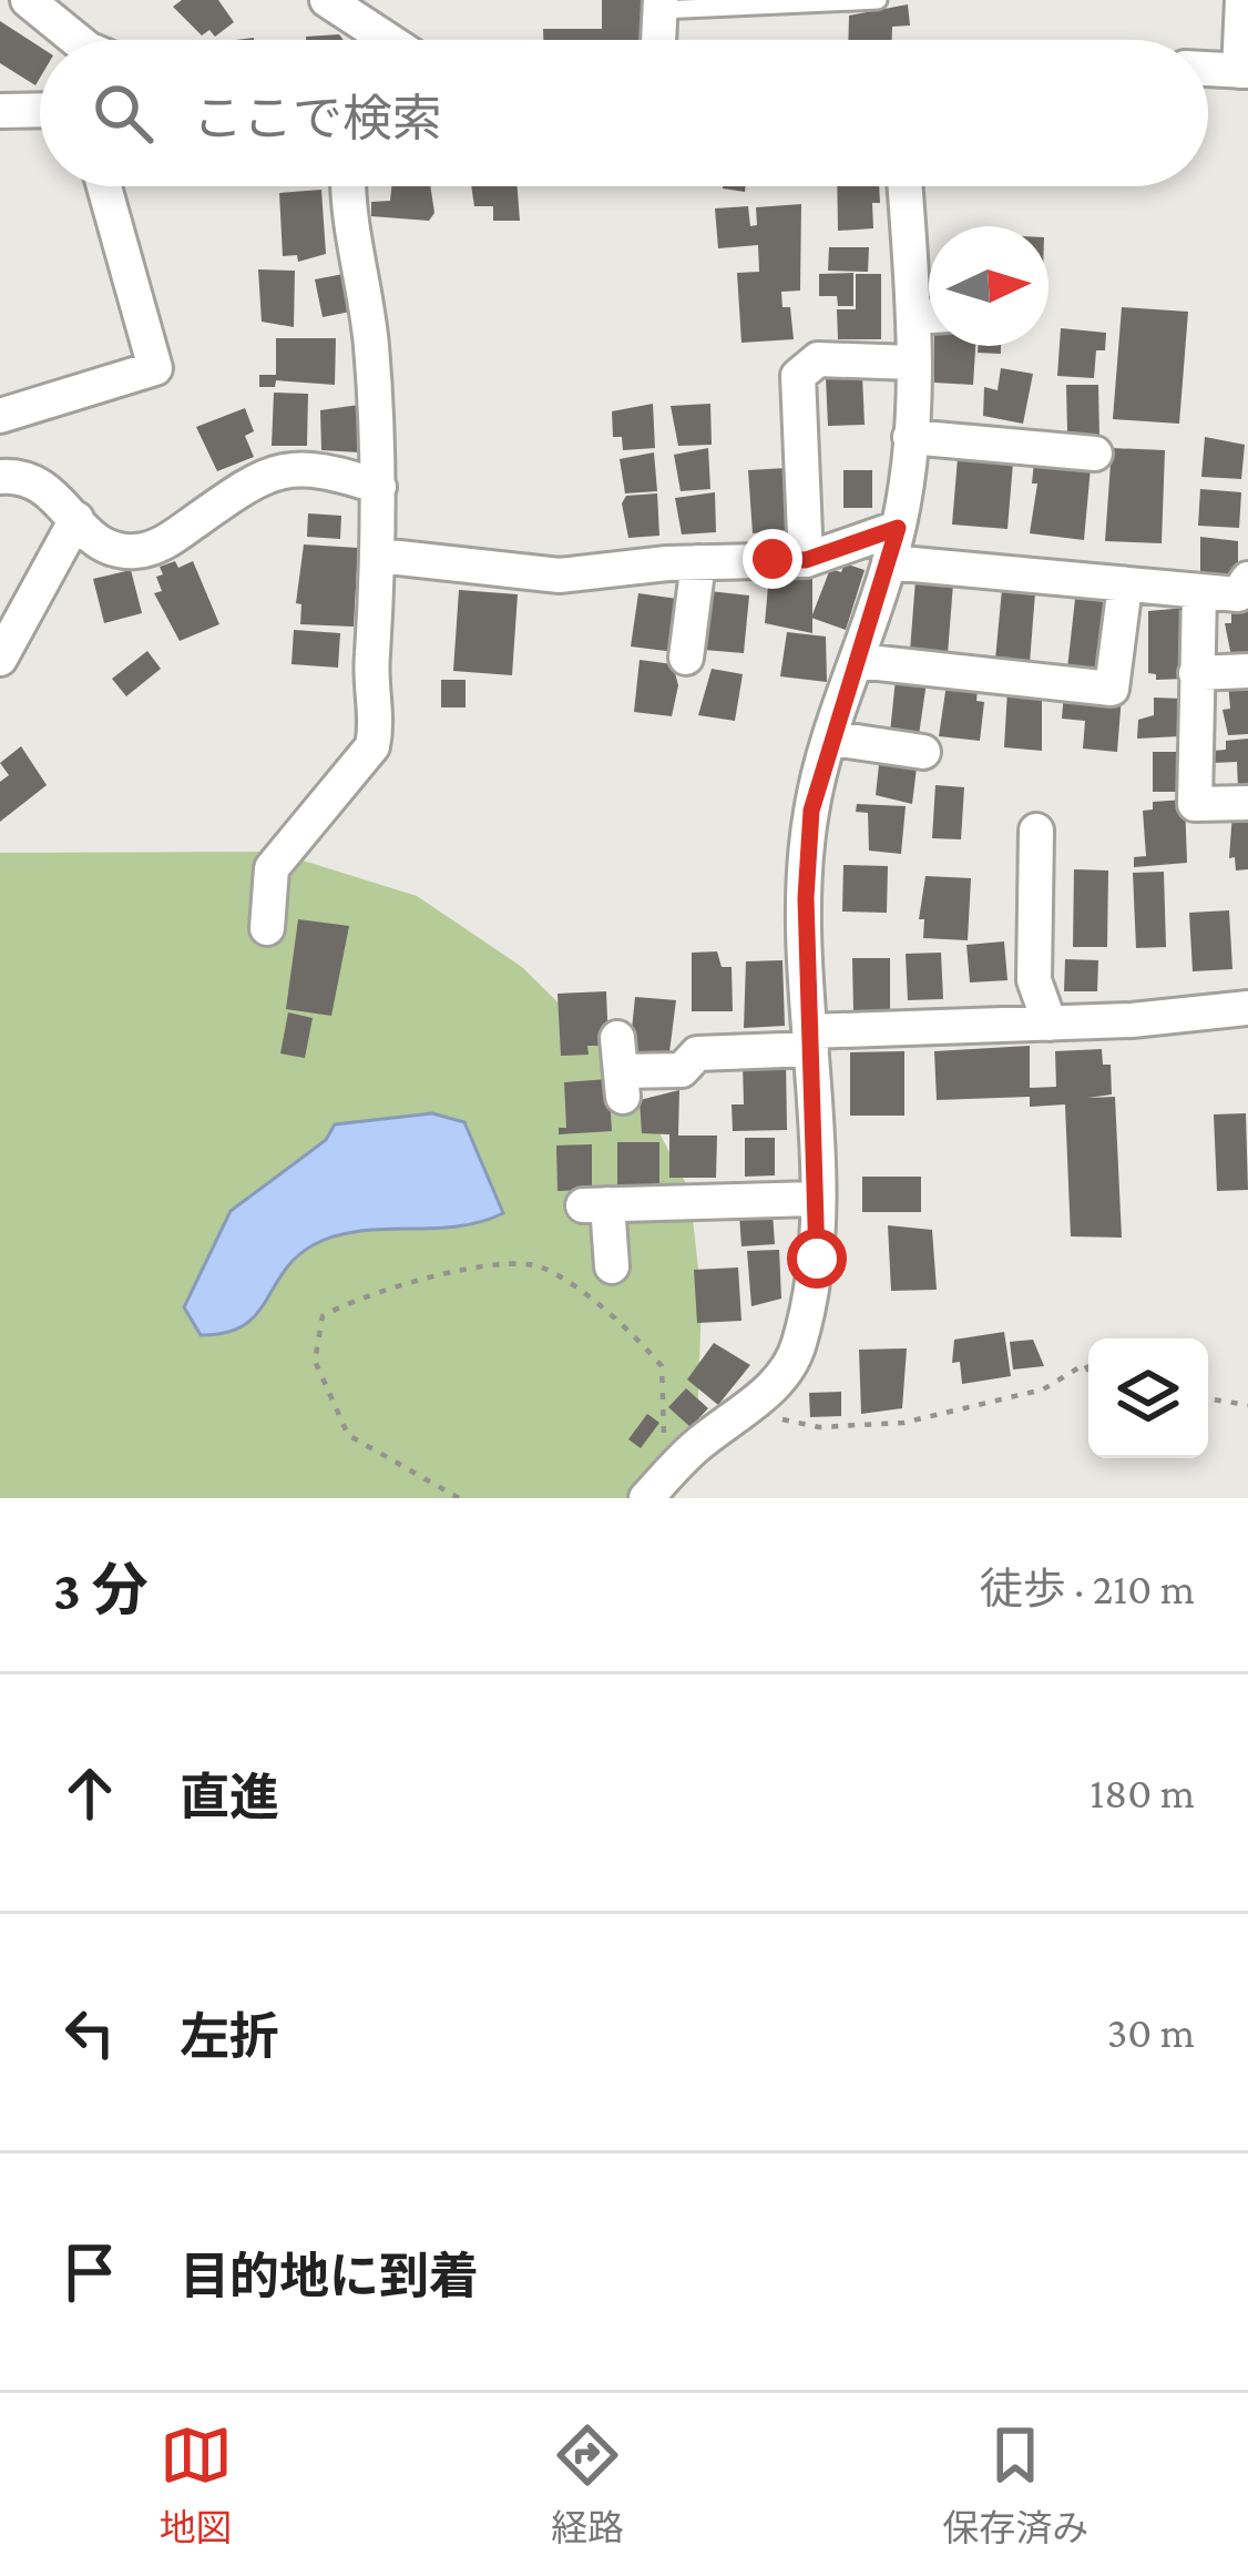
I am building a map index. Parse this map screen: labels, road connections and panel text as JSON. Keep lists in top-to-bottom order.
{
  "north": "right",
  "page": {
    "search": "ここで検索",
    "heading": ["3 分", "徒歩 · 210 m"],
    "list": [
      ["直進", "180 m"],
      ["左折", "30 m"],
      "目的地に到着"
    ],
    "nav": ["地図", "経路", "保存済み"]
  }
}
